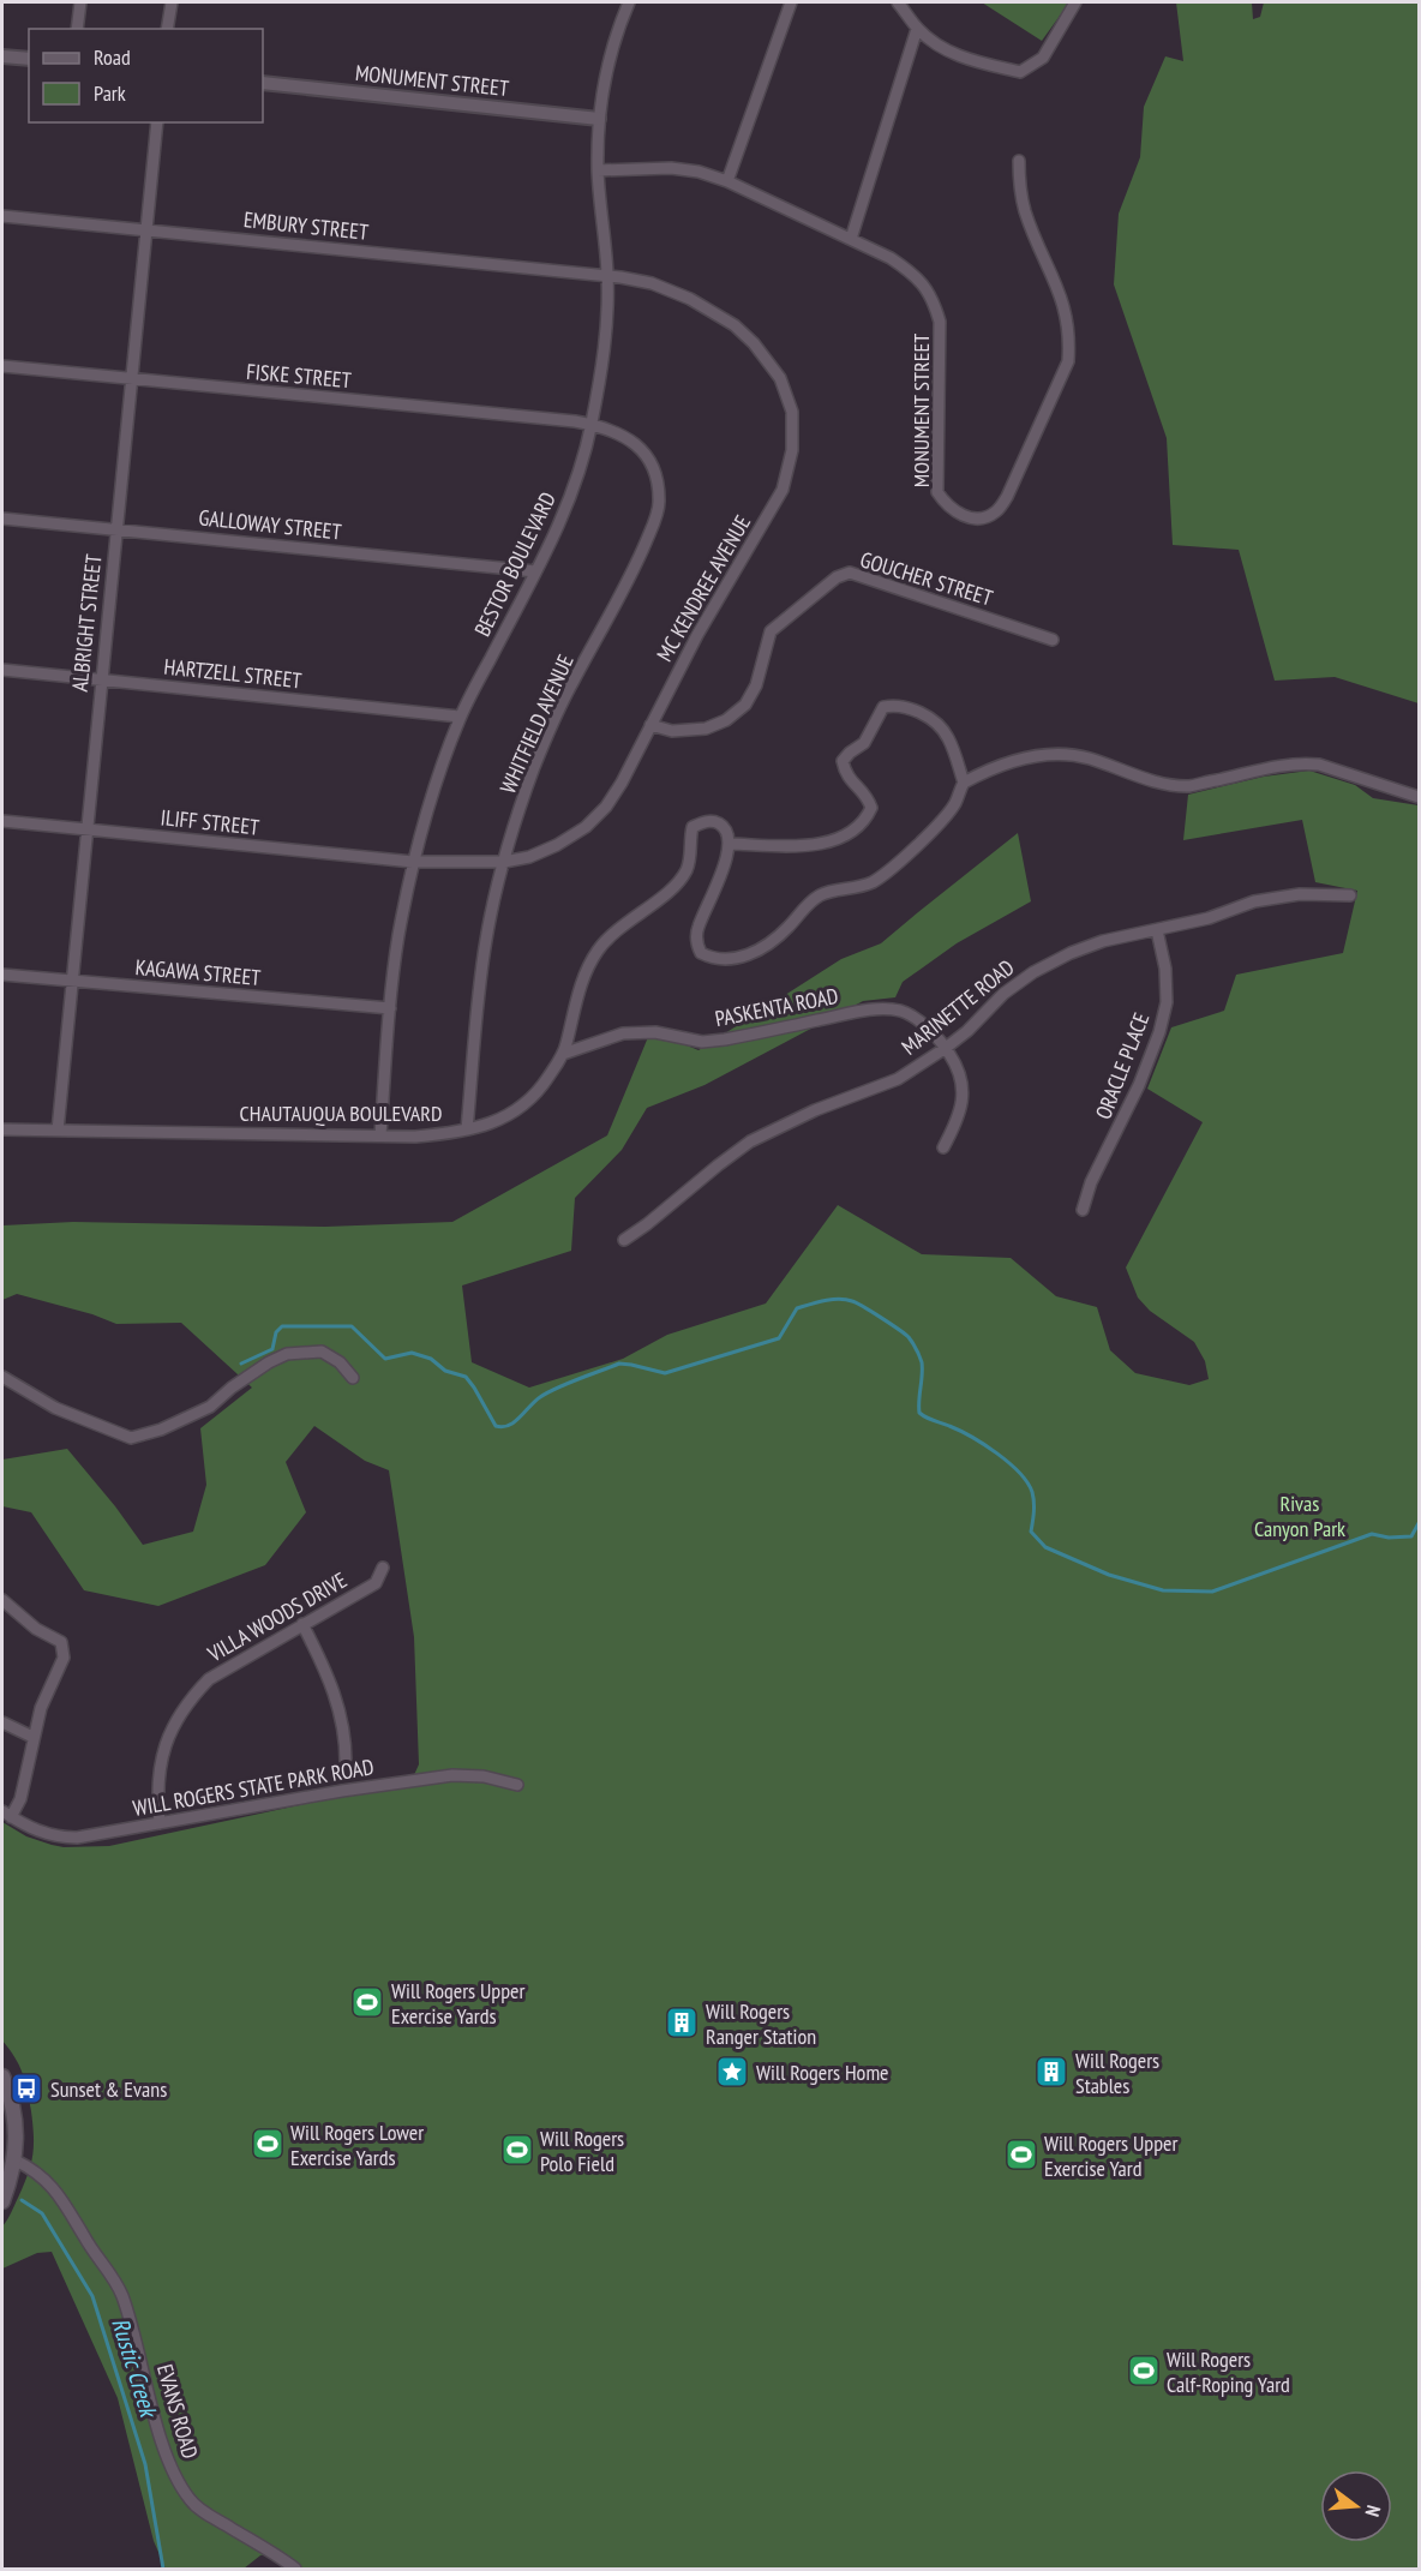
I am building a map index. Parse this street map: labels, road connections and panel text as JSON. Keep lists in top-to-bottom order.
{
  "streets": {
    "street": [
      "MONUMENT STREET",
      "EMBURY STREET",
      "FISKE STREET",
      "GALLOWAY STREET",
      "BESTOR BOULEVARD",
      "GOUCHER STREET",
      "MC KENDREE AVENUE",
      "ALBRIGHT STREET",
      "HARTZELL STREET",
      "WHITFIELD AVENUE",
      "ILIFF STREET",
      "KAGAWA STREET",
      "PASKENTA ROAD",
      "MARINETTE ROAD",
      "ORACLE PLACE",
      "CHAUTAUQUA BOULEVARD",
      "VILLA WOODS DRIVE",
      "WILL ROGERS STATE PARK ROAD",
      "EVANS ROAD"
    ]
  },
  "crossings": [
    ["MONUMENT STREET", "BESTOR BOULEVARD"],
    ["EMBURY STREET", "BESTOR BOULEVARD"],
    ["EMBURY STREET", "MC KENDREE AVENUE"],
    ["EMBURY STREET", "ALBRIGHT STREET"],
    ["FISKE STREET", "BESTOR BOULEVARD"],
    ["FISKE STREET", "ALBRIGHT STREET"],
    ["FISKE STREET", "WHITFIELD AVENUE"],
    ["GALLOWAY STREET", "BESTOR BOULEVARD"],
    ["GALLOWAY STREET", "ALBRIGHT STREET"],
    ["BESTOR BOULEVARD", "MC KENDREE AVENUE"],
    ["BESTOR BOULEVARD", "HARTZELL STREET"],
    ["BESTOR BOULEVARD", "WHITFIELD AVENUE"],
    ["BESTOR BOULEVARD", "ILIFF STREET"],
    ["BESTOR BOULEVARD", "KAGAWA STREET"],
    ["BESTOR BOULEVARD", "CHAUTAUQUA BOULEVARD"],
    ["GOUCHER STREET", "MC KENDREE AVENUE"],
    ["MC KENDREE AVENUE", "WHITFIELD AVENUE"],
    ["MC KENDREE AVENUE", "ILIFF STREET"],
    ["ALBRIGHT STREET", "HARTZELL STREET"],
    ["ALBRIGHT STREET", "ILIFF STREET"],
    ["ALBRIGHT STREET", "KAGAWA STREET"],
    ["ALBRIGHT STREET", "CHAUTAUQUA BOULEVARD"],
    ["WHITFIELD AVENUE", "CHAUTAUQUA BOULEVARD"],
    ["PASKENTA ROAD", "MARINETTE ROAD"],
    ["PASKENTA ROAD", "CHAUTAUQUA BOULEVARD"],
    ["MARINETTE ROAD", "ORACLE PLACE"],
    ["VILLA WOODS DRIVE", "WILL ROGERS STATE PARK ROAD"]
  ],
  "water": ["Rustic Creek"],
  "parks": ["Rivas Canyon Park"],
  "places": {
    "sports": [
      "Will Rogers Upper Exercise Yards",
      "Will Rogers Lower Exercise Yards",
      "Will Rogers Polo Field",
      "Will Rogers Upper Exercise Yard",
      "Will Rogers Calf-Roping Yard"
    ],
    "building": ["Will Rogers Ranger Station", "Will Rogers Stables"],
    "place": ["Will Rogers Home"],
    "bus stop": ["Sunset & Evans"]
  },
  "legend": ["Road", "Park"],
  "north": "right"
}
